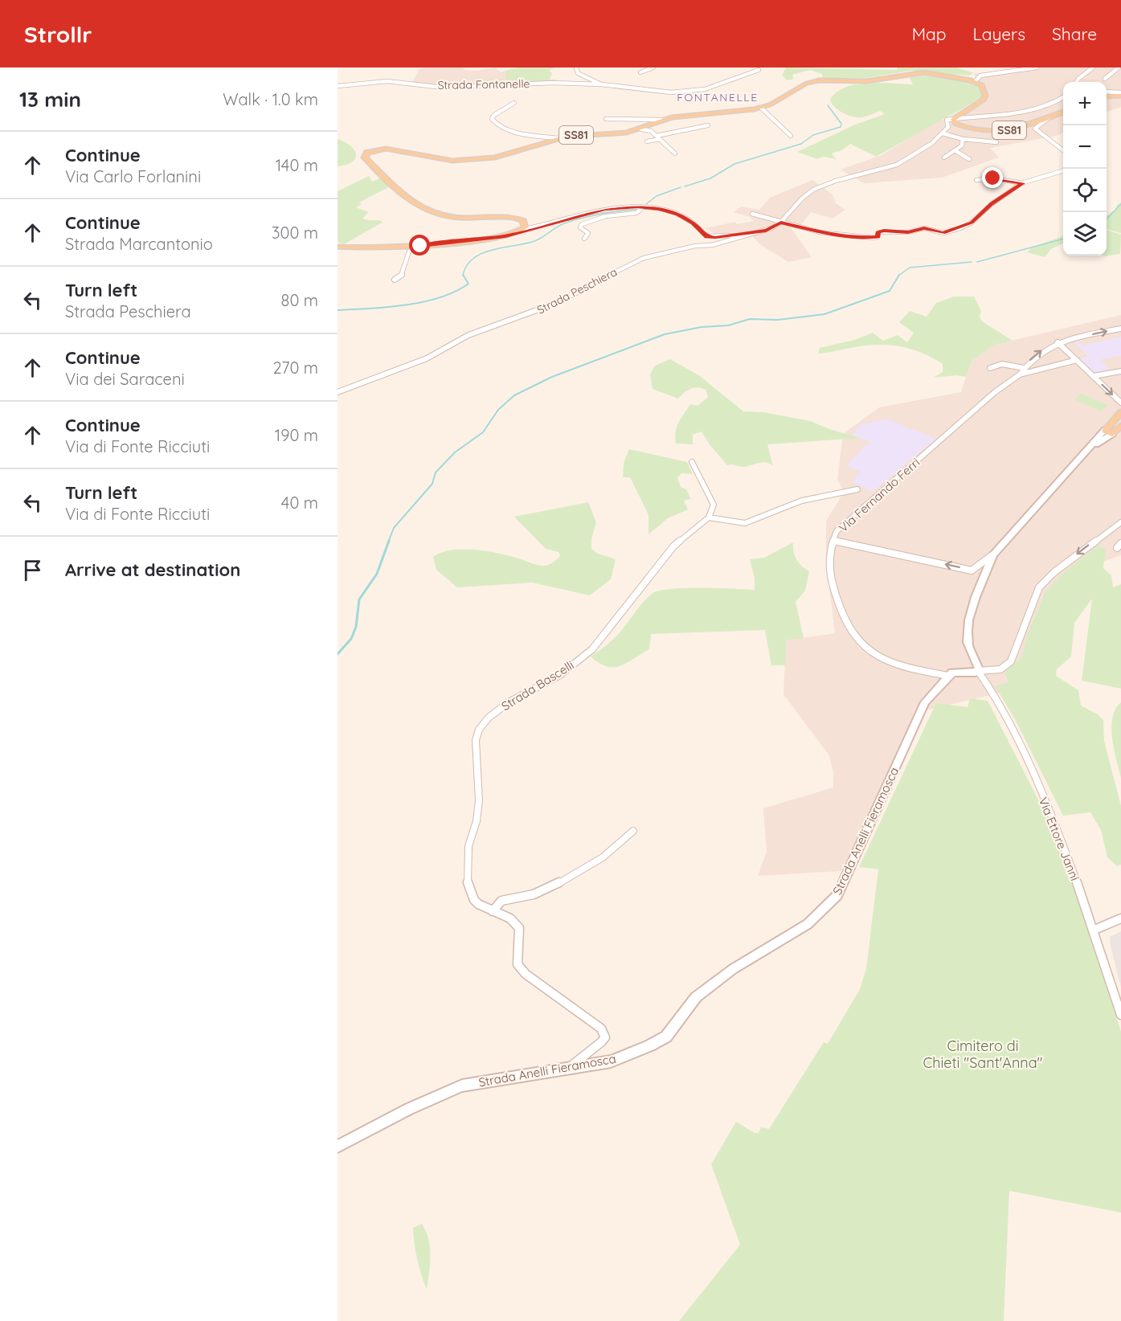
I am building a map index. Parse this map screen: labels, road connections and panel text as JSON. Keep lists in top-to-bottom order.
{
  "streets": {
    "main road": ["SS81"],
    "street": [
      "Strada Fontanelle",
      "Strada Peschiera",
      "Via Fernando Ferri",
      "Strada Bascelli",
      "Strada Anelli Fieramosca",
      "Via Ettore Janni"
    ]
  },
  "crossings": [
    ["Via Fernando Ferri", "Strada Bascelli"],
    ["Via Fernando Ferri", "Strada Anelli Fieramosca"],
    ["Strada Bascelli", "Strada Anelli Fieramosca"]
  ],
  "districts": ["FONTANELLE"],
  "parks": ["Cimitero di Chieti \"Sant'Anna\""],
  "page": {
    "header": "Strollr",
    "nav": ["Map", "Layers", "Share"],
    "heading": ["13 min", "Walk · 1.0 km"],
    "map_buttons": ["+", "−"],
    "list": [
      ["Continue", "Via Carlo Forlanini", "140 m"],
      ["Continue", "Strada Marcantonio", "300 m"],
      ["Turn left", "Strada Peschiera", "80 m"],
      ["Continue", "Via dei Saraceni", "270 m"],
      ["Continue", "Via di Fonte Ricciuti", "190 m"],
      ["Turn left", "Via di Fonte Ricciuti", "40 m"],
      "Arrive at destination"
    ]
  }
}
